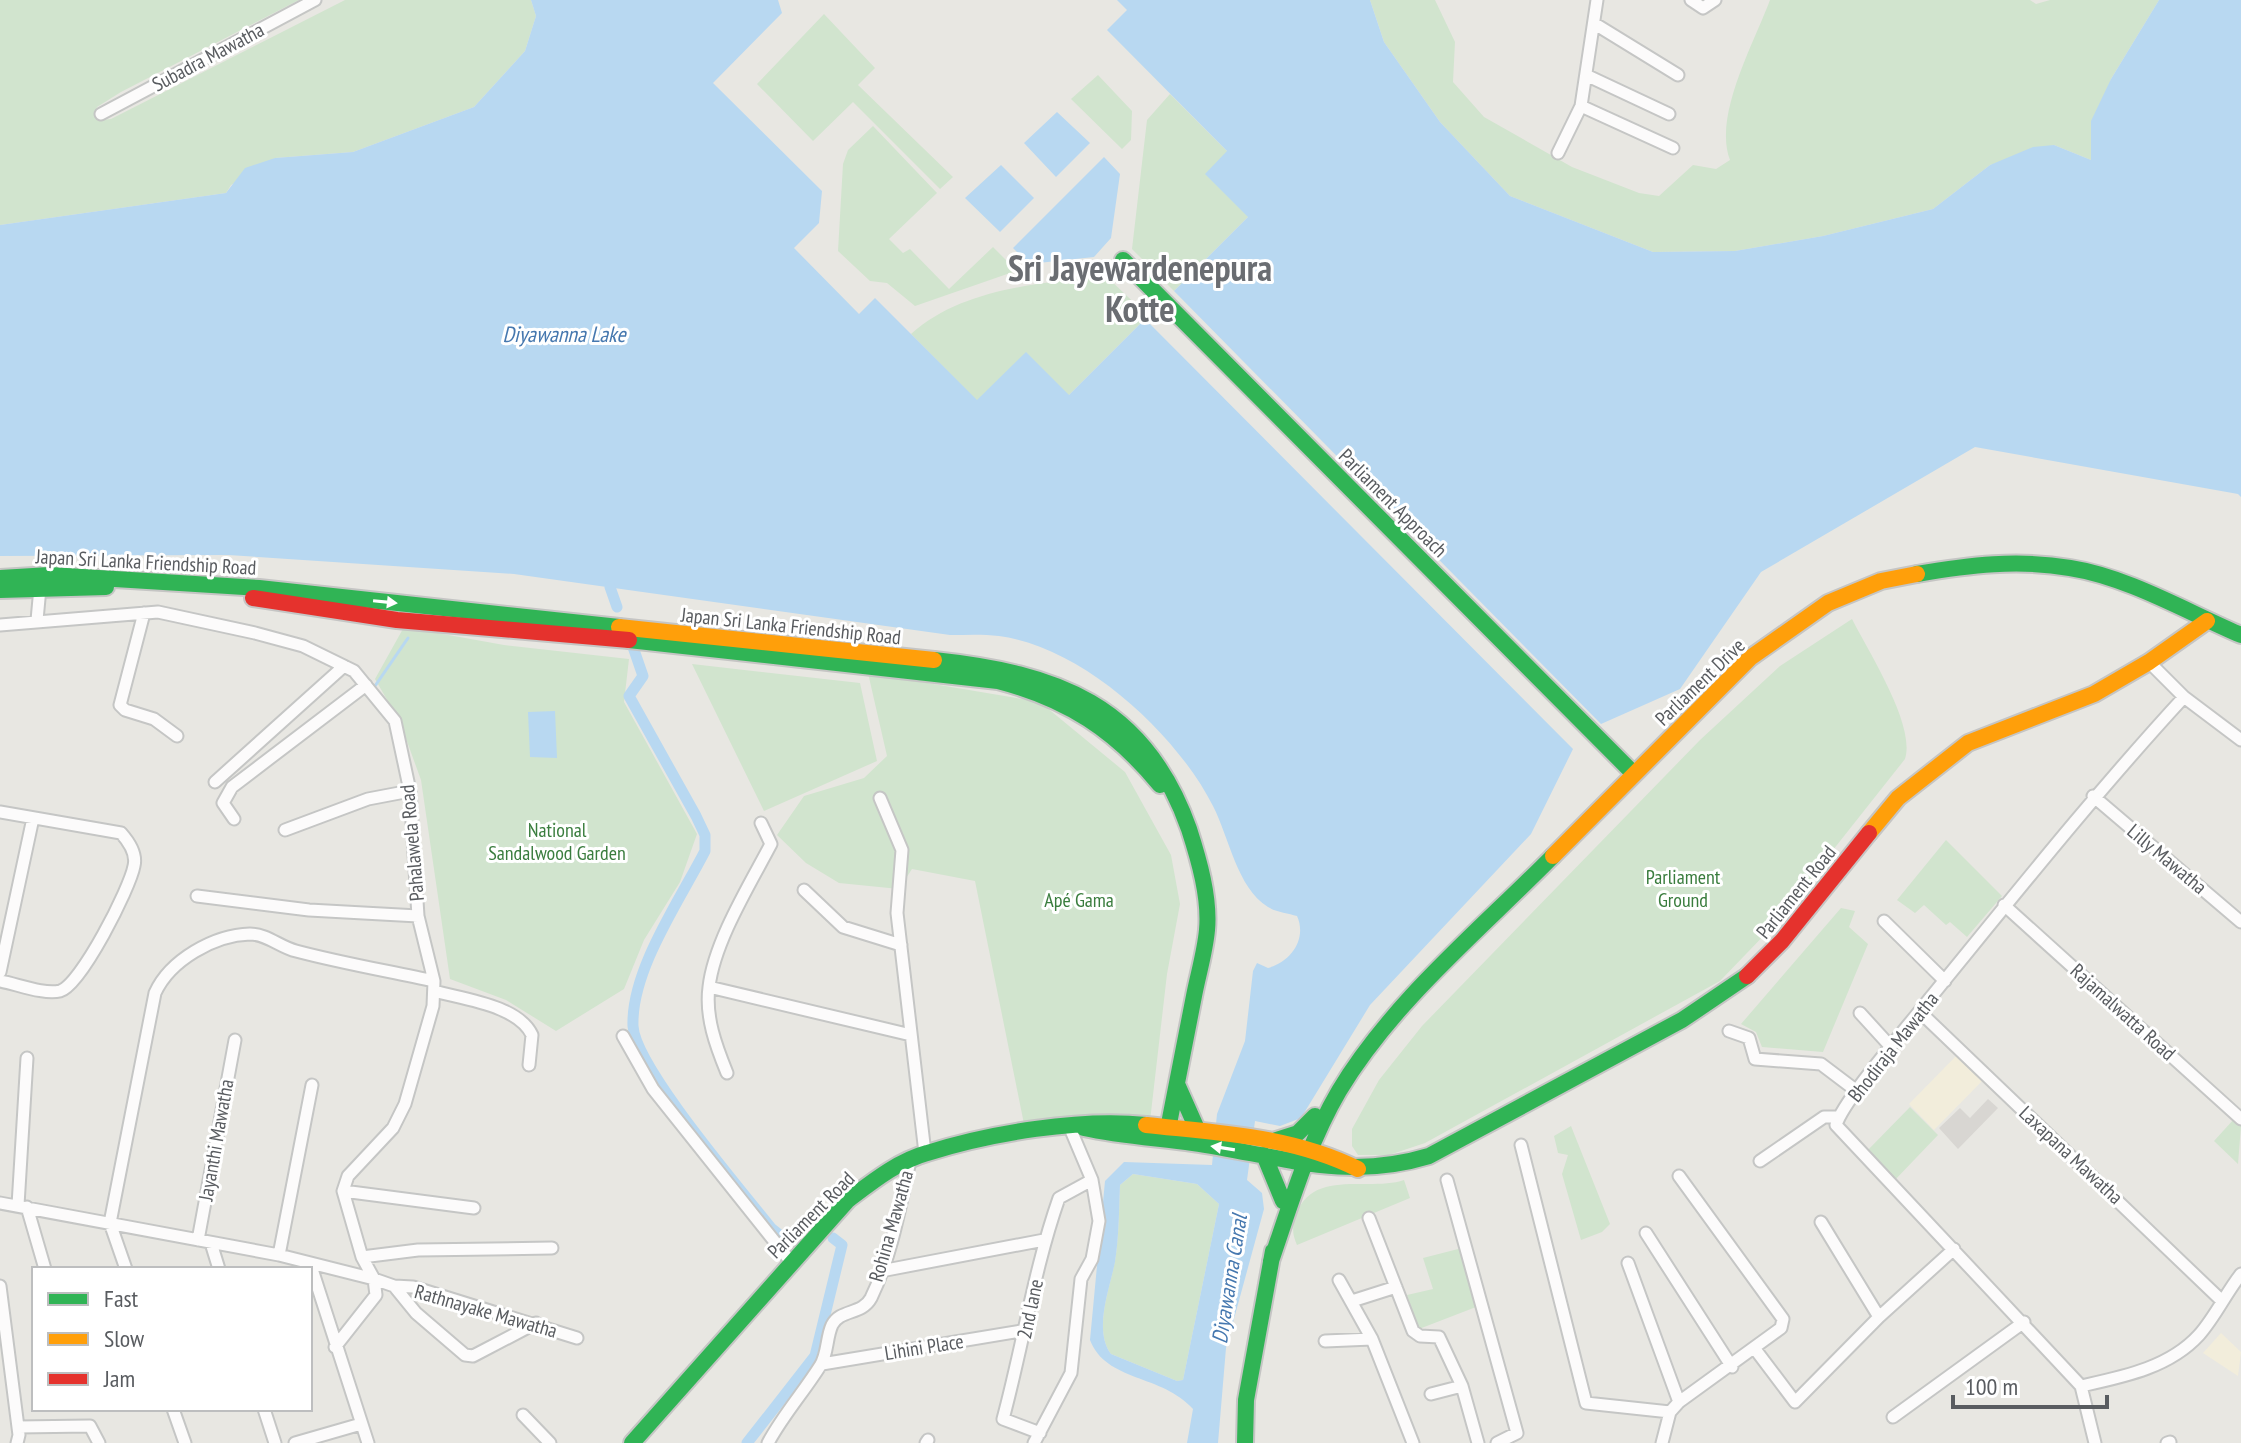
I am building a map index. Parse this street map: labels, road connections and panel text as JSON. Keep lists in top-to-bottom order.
{
  "streets": {
    "main road": [
      "Parliament Approach",
      "Japan Sri Lanka Friendship Road",
      "Parliament Drive",
      "Parliament Road"
    ],
    "street": [
      "Subadra Mawatha",
      "Pahalawela Road",
      "Lilly Mawatha",
      "Rajamalwatta Road",
      "Bhodiraja Mawatha",
      "Jayanthi Mawatha",
      "Laxapana Mawatha",
      "Rohina Mawatha",
      "2nd lane",
      "Rathnayake Mawatha",
      "Lihini Place"
    ]
  },
  "crossings": [
    ["Parliament Approach", "Parliament Drive"],
    ["Japan Sri Lanka Friendship Road", "Parliament Road"],
    ["Parliament Drive", "Parliament Road"],
    ["Lilly Mawatha", "Bhodiraja Mawatha"],
    ["Parliament Road", "Rohina Mawatha"],
    ["Rajamalwatta Road", "Bhodiraja Mawatha"],
    ["Bhodiraja Mawatha", "Laxapana Mawatha"],
    ["Rohina Mawatha", "Lihini Place"],
    ["2nd lane", "Lihini Place"]
  ],
  "one_way": ["Japan Sri Lanka Friendship Road"],
  "districts": ["Sri Jayewardenepura Kotte"],
  "water": ["Diyawanna Lake", "Diyawanna Canal"],
  "parks": ["National Sandalwood Garden", "Parliament Ground", "Apé Gama"],
  "legend": ["Fast", "Slow", "Jam"],
  "scale_bar": "100 m"
}
